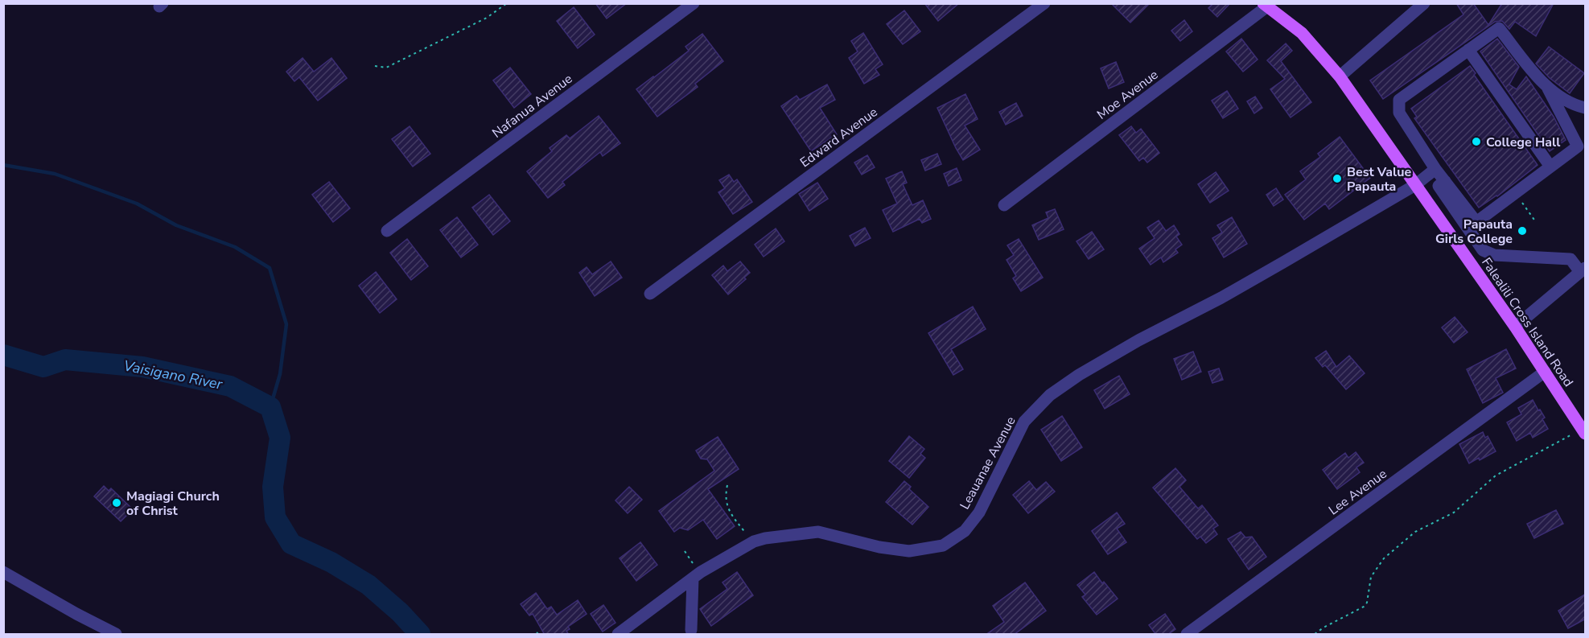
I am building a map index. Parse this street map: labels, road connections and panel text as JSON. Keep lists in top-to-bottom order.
{
  "streets": {
    "main road": ["Falealili Cross Island Road"],
    "street": [
      "Moe Avenue",
      "Nafanua Avenue",
      "Edward Avenue",
      "Leauanae Avenue",
      "Lee Avenue"
    ]
  },
  "crossings": [
    ["Moe Avenue", "Falealili Cross Island Road"],
    ["Falealili Cross Island Road", "Leauanae Avenue"],
    ["Falealili Cross Island Road", "Lee Avenue"]
  ],
  "water": ["Vaisigano River"],
  "places": [
    "College Hall",
    "Best Value Papauta",
    "Papauta Girls College",
    "Magiagi Church of Christ"
  ]
}
